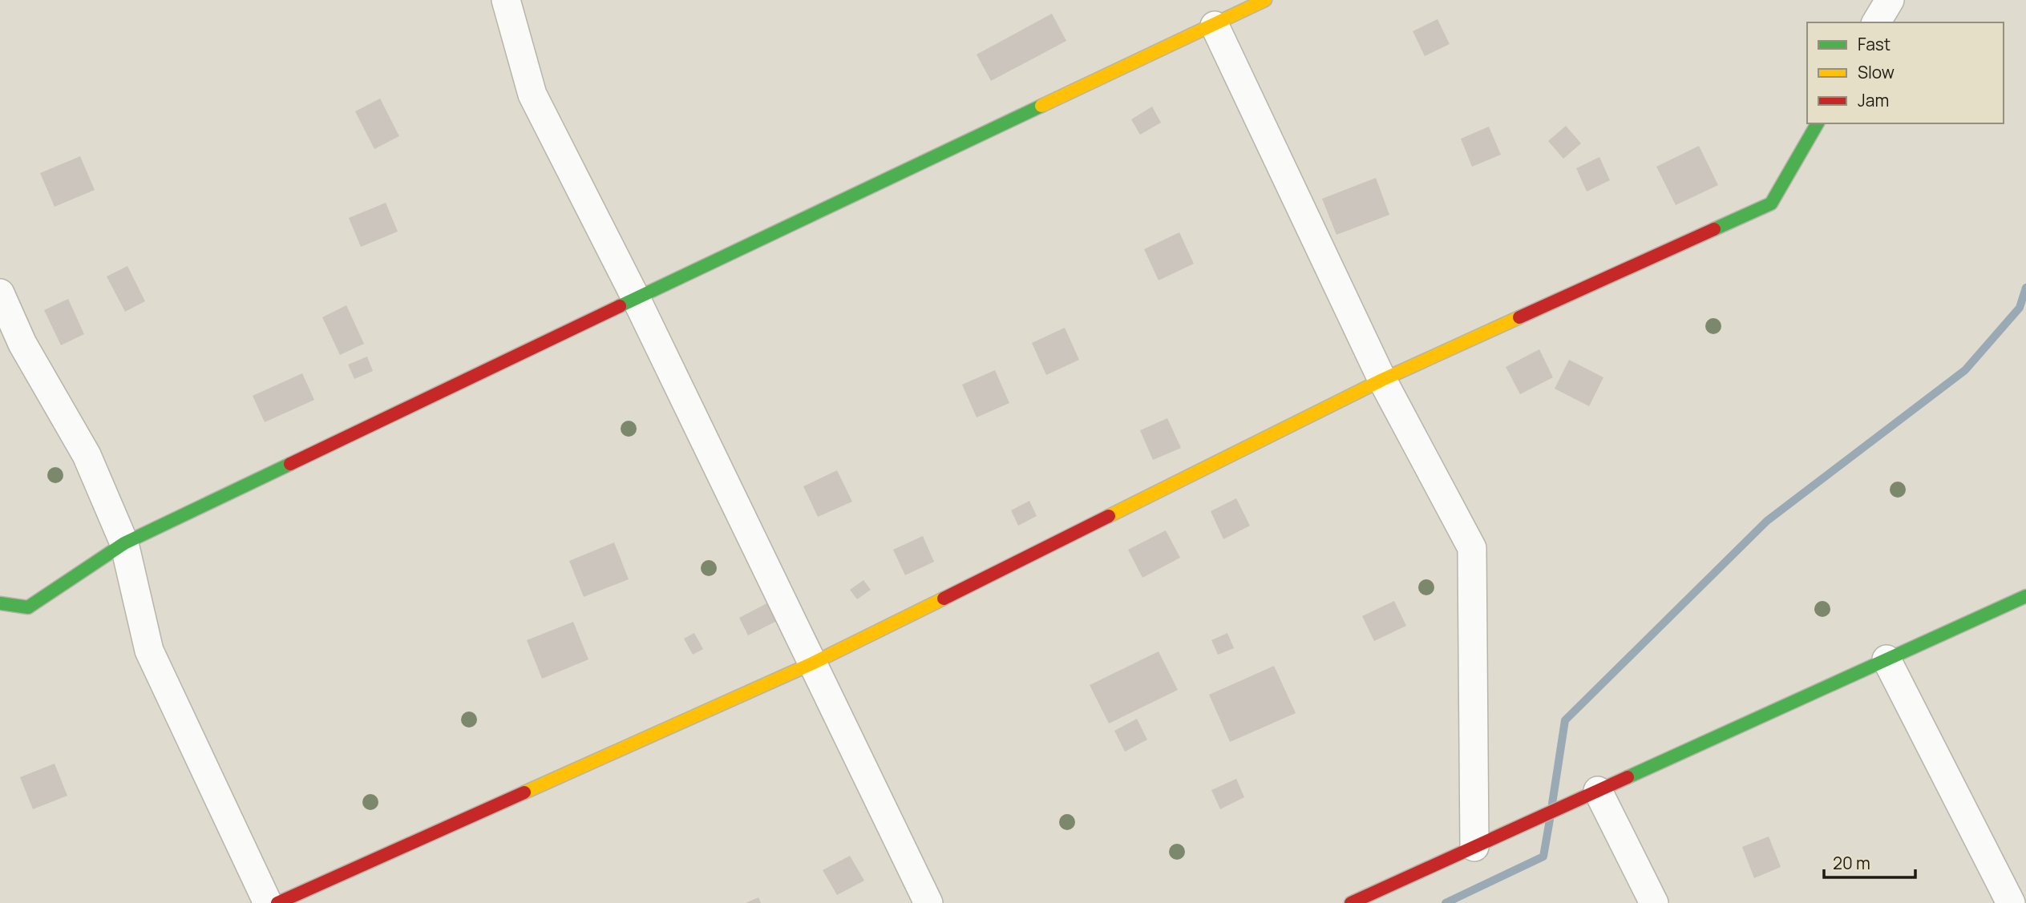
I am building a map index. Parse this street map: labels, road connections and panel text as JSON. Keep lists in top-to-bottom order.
{
  "legend": ["Fast", "Slow", "Jam"],
  "scale_bar": "20 m"
}
